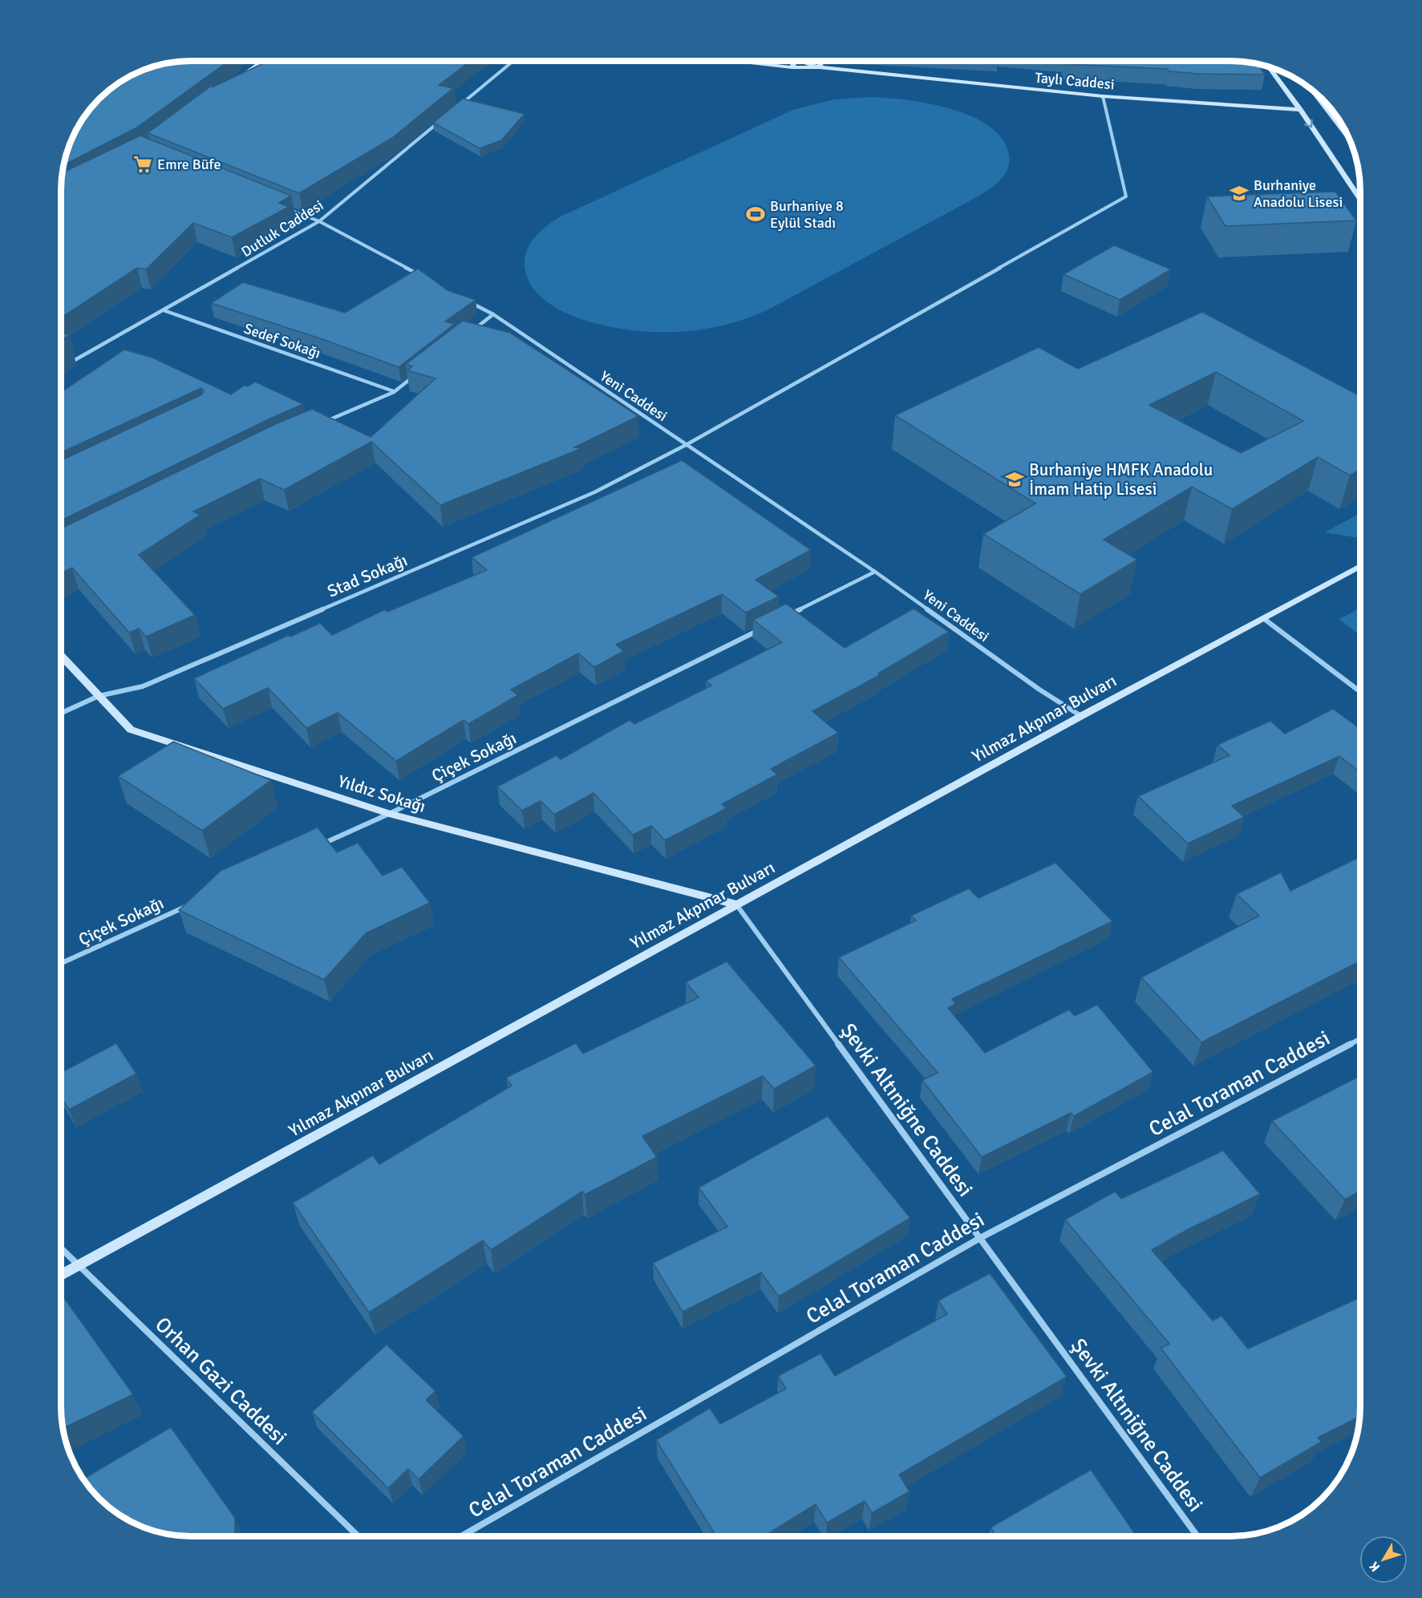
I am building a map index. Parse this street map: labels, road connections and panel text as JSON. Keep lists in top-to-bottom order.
{
  "streets": {
    "main road": ["Taylı Caddesi", "Yılmaz Akpınar Bulvarı", "Yıldız Sokağı"],
    "street": [
      "Dutluk Caddesi",
      "Sedef Sokağı",
      "Yeni Caddesi",
      "Stad Sokağı",
      "Çiçek Sokağı",
      "Celal Toraman Caddesi",
      "Şevki Altıniğne Caddesi",
      "Orhan Gazi Caddesi"
    ]
  },
  "crossings": [
    ["Taylı Caddesi", "Stad Sokağı"],
    ["Dutluk Caddesi", "Sedef Sokağı"],
    ["Yeni Caddesi", "Stad Sokağı"],
    ["Yeni Caddesi", "Yılmaz Akpınar Bulvarı"],
    ["Stad Sokağı", "Yıldız Sokağı"],
    ["Yılmaz Akpınar Bulvarı", "Yıldız Sokağı"],
    ["Yılmaz Akpınar Bulvarı", "Şevki Altıniğne Caddesi"],
    ["Yılmaz Akpınar Bulvarı", "Orhan Gazi Caddesi"],
    ["Çiçek Sokağı", "Yıldız Sokağı"],
    ["Yıldız Sokağı", "Şevki Altıniğne Caddesi"],
    ["Celal Toraman Caddesi", "Şevki Altıniğne Caddesi"]
  ],
  "places": {
    "supermarket": ["Emre Büfe"],
    "school or university": ["Burhaniye Anadolu Lisesi", "Burhaniye HMFK Anadolu İmam Hatip Lisesi"],
    "sports": ["Burhaniye 8 Eylül Stadı"]
  },
  "north": "bottom left"
}
